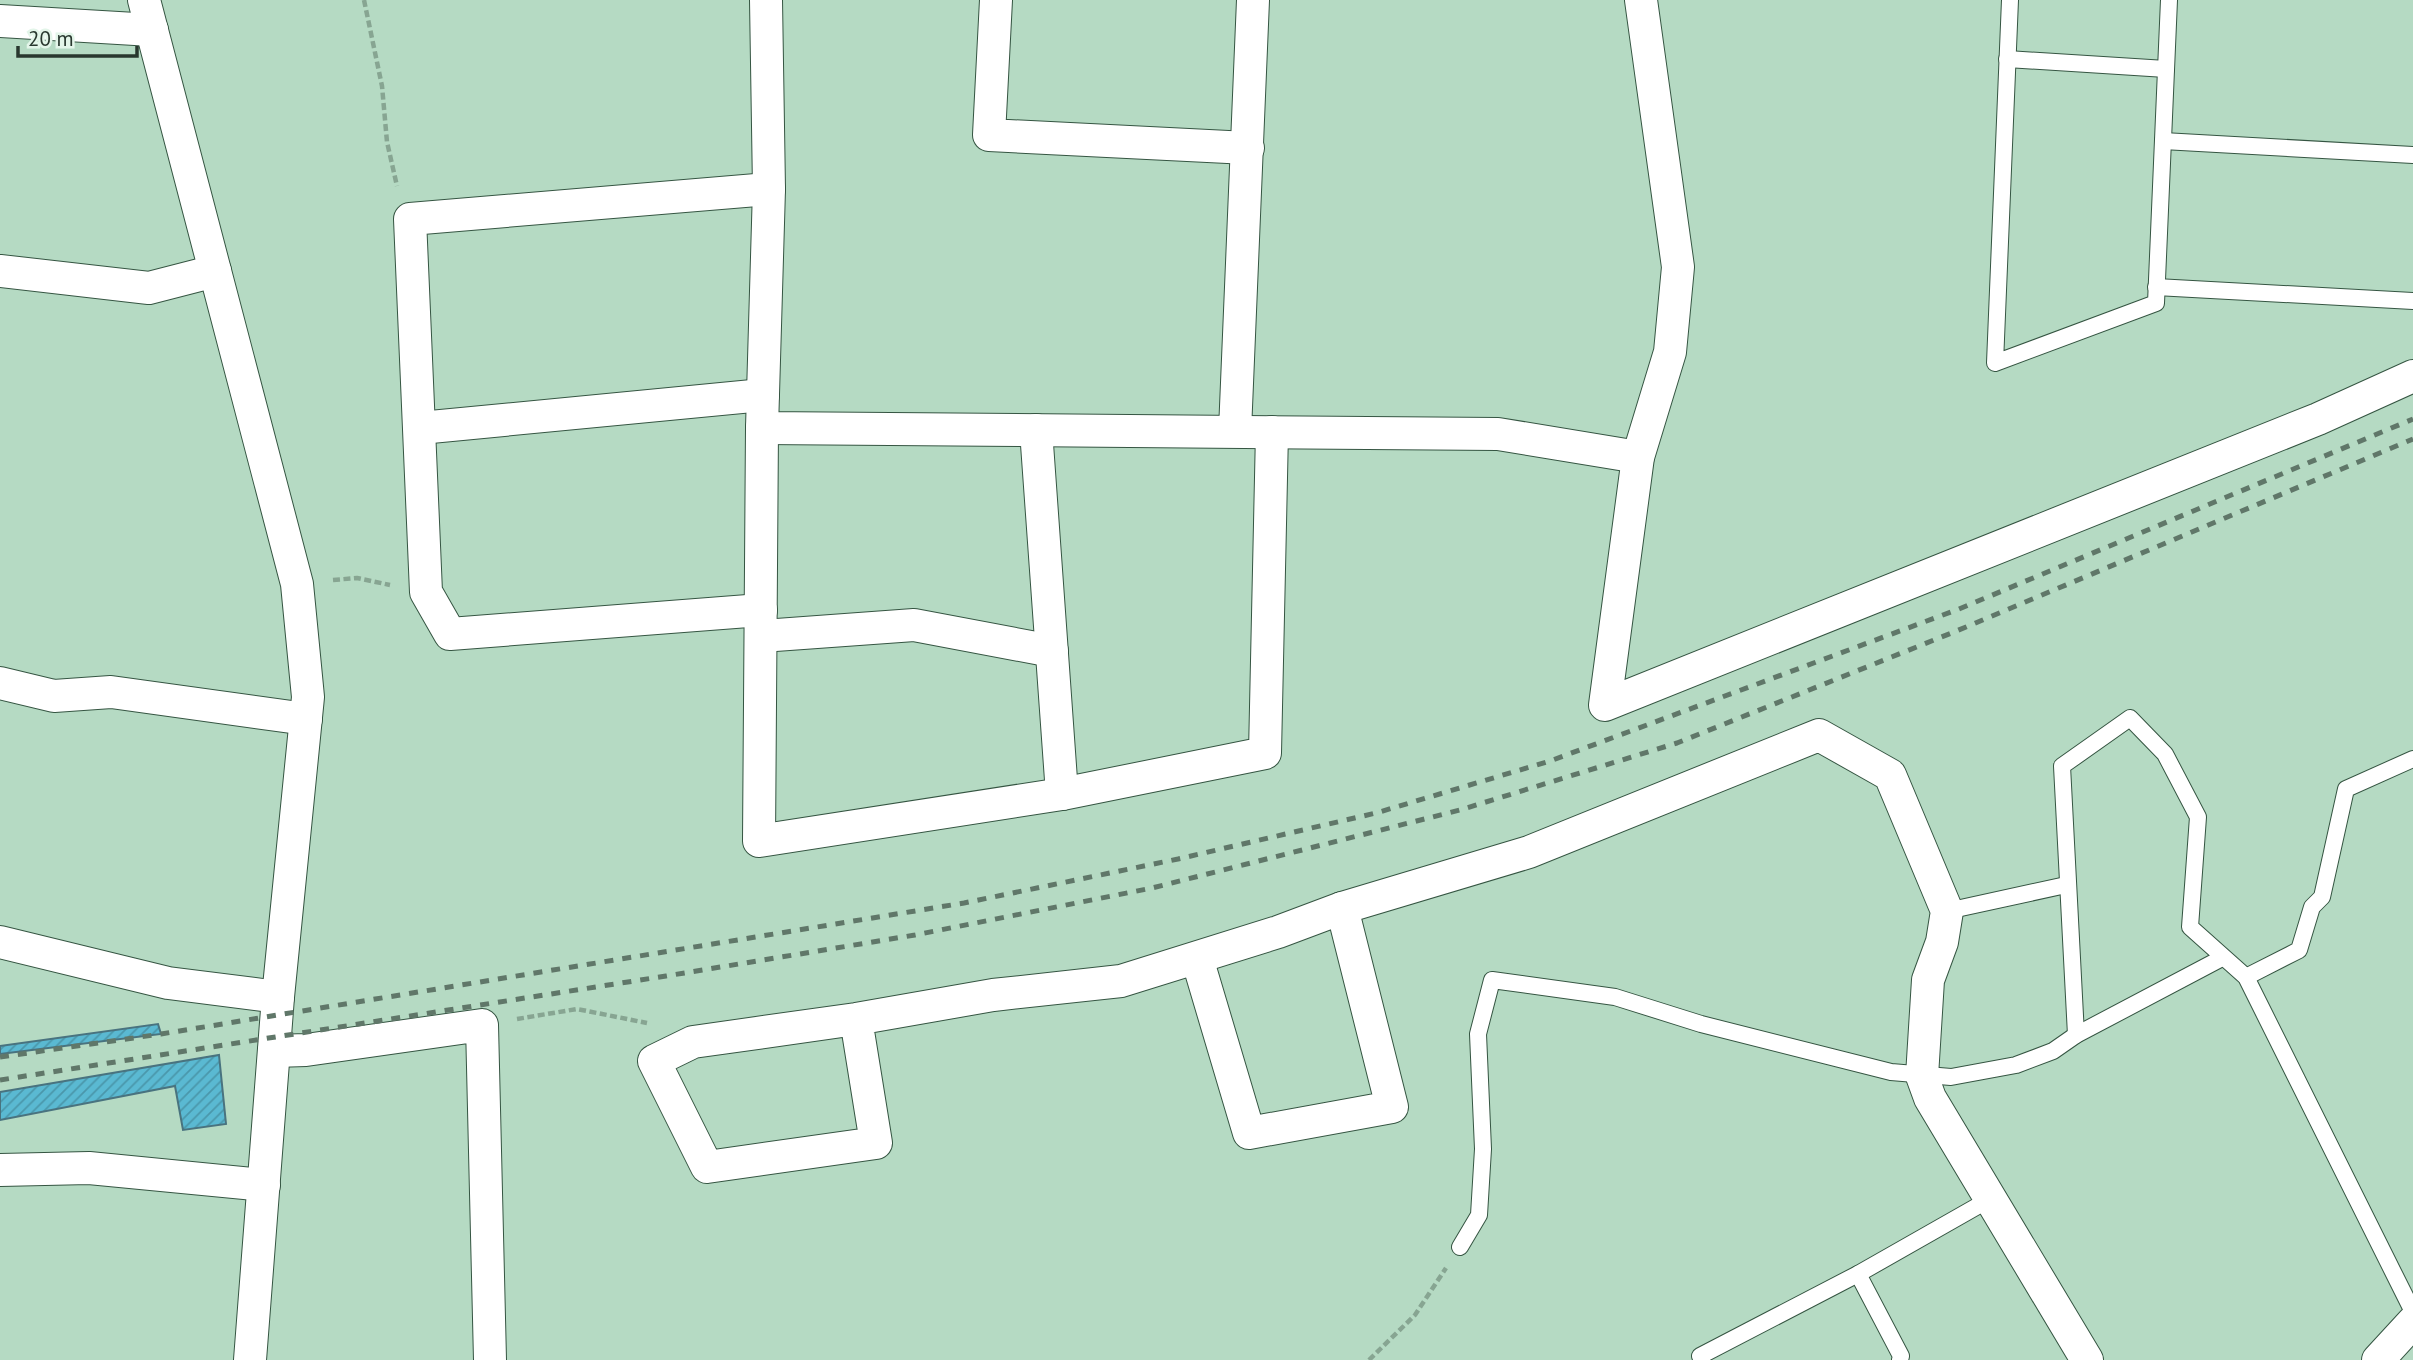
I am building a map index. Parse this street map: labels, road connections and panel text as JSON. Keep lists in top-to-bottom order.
{
  "scale_bar": "20 m"
}
